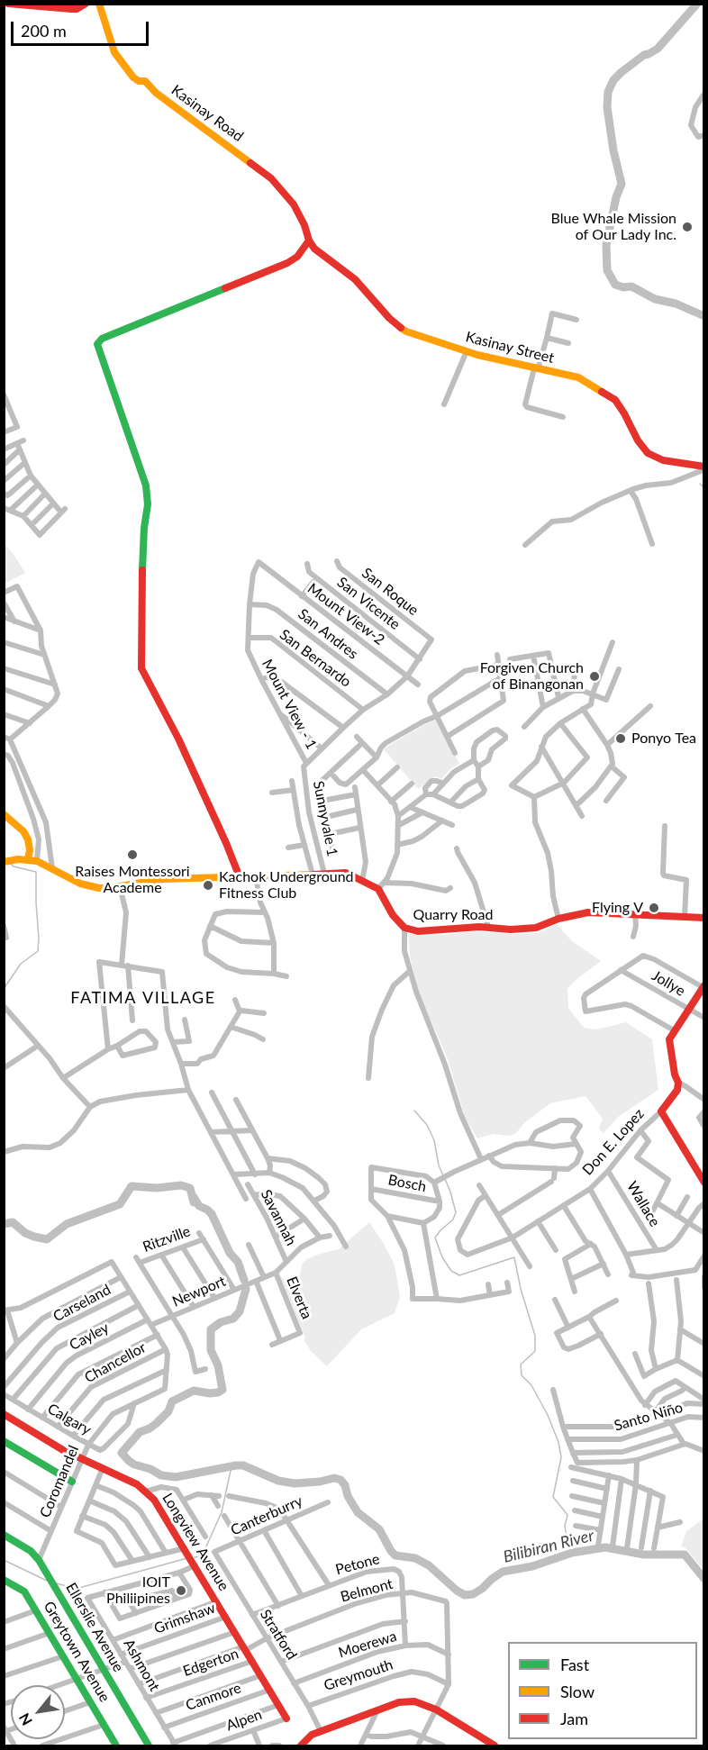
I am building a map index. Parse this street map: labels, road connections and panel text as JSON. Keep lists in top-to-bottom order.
{
  "streets": {
    "street": [
      "Kasinay Road",
      "Kasinay Street",
      "San Roque",
      "San Vicente",
      "Mount View-2",
      "San Andres",
      "San Bernardo",
      "Mount View - 1",
      "Sunnyvale 1",
      "Quarry Road",
      "Jollye",
      "Don E. Lopez",
      "Bosch",
      "Wallace",
      "Savannah",
      "Ritzville",
      "Newport",
      "Elverta",
      "Carseland",
      "Cayley",
      "Chancellor",
      "Santo Niño",
      "Calgary",
      "Coromandel",
      "Canterburry",
      "Longview Avenue",
      "Petone",
      "Belmont",
      "Grimshaw",
      "Ellerslie Avenue",
      "Stratford",
      "Moerewa",
      "Greytown Avenue",
      "Edgerton",
      "Ashmont",
      "Greymouth",
      "Canmore",
      "Alpen"
    ]
  },
  "crossings": [
    ["Kasinay Road", "Kasinay Street"],
    ["San Roque", "San Vicente"],
    ["Mount View-2", "Mount View - 1"],
    ["San Andres", "Mount View - 1"],
    ["San Bernardo", "Mount View - 1"],
    ["Mount View - 1", "Sunnyvale 1"],
    ["Don E. Lopez", "Wallace"],
    ["Ritzville", "Newport"],
    ["Newport", "Elverta"],
    ["Newport", "Cayley"],
    ["Newport", "Coromandel"],
    ["Carseland", "Coromandel"],
    ["Cayley", "Calgary"],
    ["Cayley", "Coromandel"],
    ["Chancellor", "Calgary"],
    ["Chancellor", "Coromandel"],
    ["Calgary", "Coromandel"],
    ["Coromandel", "Longview Avenue"],
    ["Coromandel", "Ellerslie Avenue"],
    ["Canterburry", "Stratford"],
    ["Longview Avenue", "Belmont"],
    ["Longview Avenue", "Grimshaw"],
    ["Longview Avenue", "Edgerton"],
    ["Longview Avenue", "Canmore"],
    ["Longview Avenue", "Alpen"],
    ["Petone", "Belmont"],
    ["Petone", "Stratford"],
    ["Petone", "Moerewa"],
    ["Belmont", "Stratford"],
    ["Belmont", "Moerewa"],
    ["Belmont", "Ashmont"],
    ["Belmont", "Greymouth"],
    ["Grimshaw", "Ashmont"],
    ["Stratford", "Moerewa"],
    ["Stratford", "Greymouth"],
    ["Edgerton", "Ashmont"],
    ["Ashmont", "Canmore"]
  ],
  "districts": ["FATIMA VILLAGE"],
  "water": ["Bilibiran River"],
  "places": [
    "Blue Whale Mission of Our Lady Inc.",
    "Forgiven Church of Binangonan",
    "Ponyo Tea",
    "Raises Montessori Academe",
    "Kachok Underground Fitness Club",
    "Flying V",
    "IOIT Philiipines"
  ],
  "legend": ["Fast", "Slow", "Jam"],
  "scale_bar": "200 m",
  "north": "bottom left"
}
